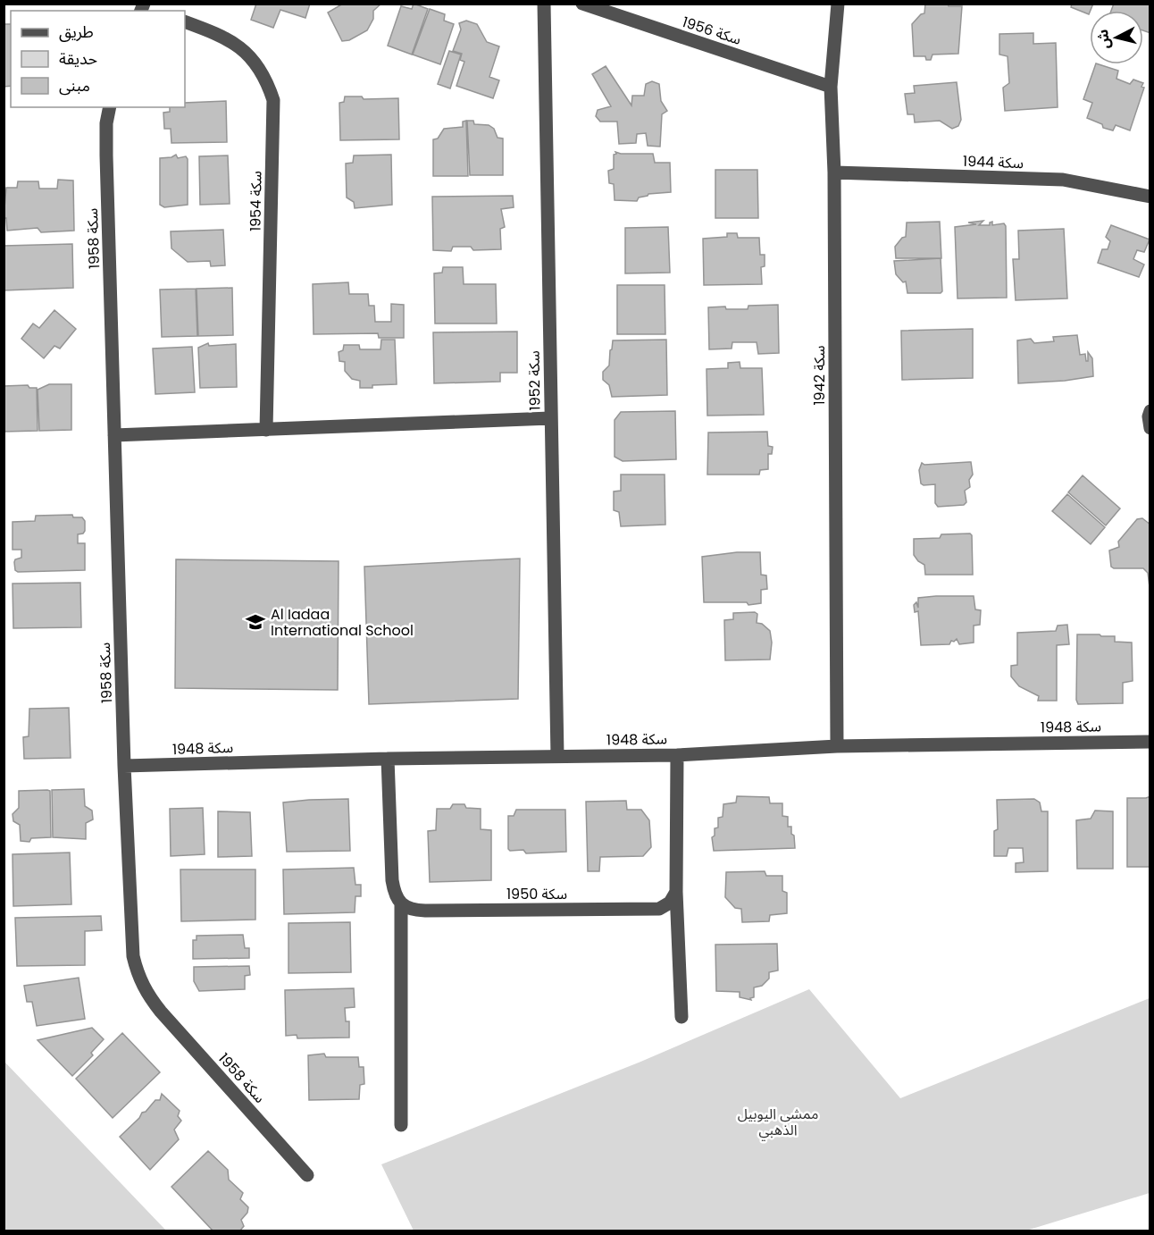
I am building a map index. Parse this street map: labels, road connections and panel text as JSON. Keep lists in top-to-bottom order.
{
  "streets": {
    "street": [
      "سكة 1956",
      "سكة 1944",
      "سكة 1954",
      "سكة 1958",
      "سكة 1942",
      "سكة 1952",
      "سكة 1948",
      "سكة 1950"
    ]
  },
  "crossings": [
    ["سكة 1956", "سكة 1942"],
    ["سكة 1944", "سكة 1942"],
    ["سكة 1958", "سكة 1948"],
    ["سكة 1942", "سكة 1948"],
    ["سكة 1952", "سكة 1948"]
  ],
  "parks": ["ممشى اليوبيل الذهبي"],
  "places": {
    "school or university": ["Al Iadaa International School"]
  },
  "legend": ["طريق", "حديقة", "مبنى"],
  "north": "left"
}
